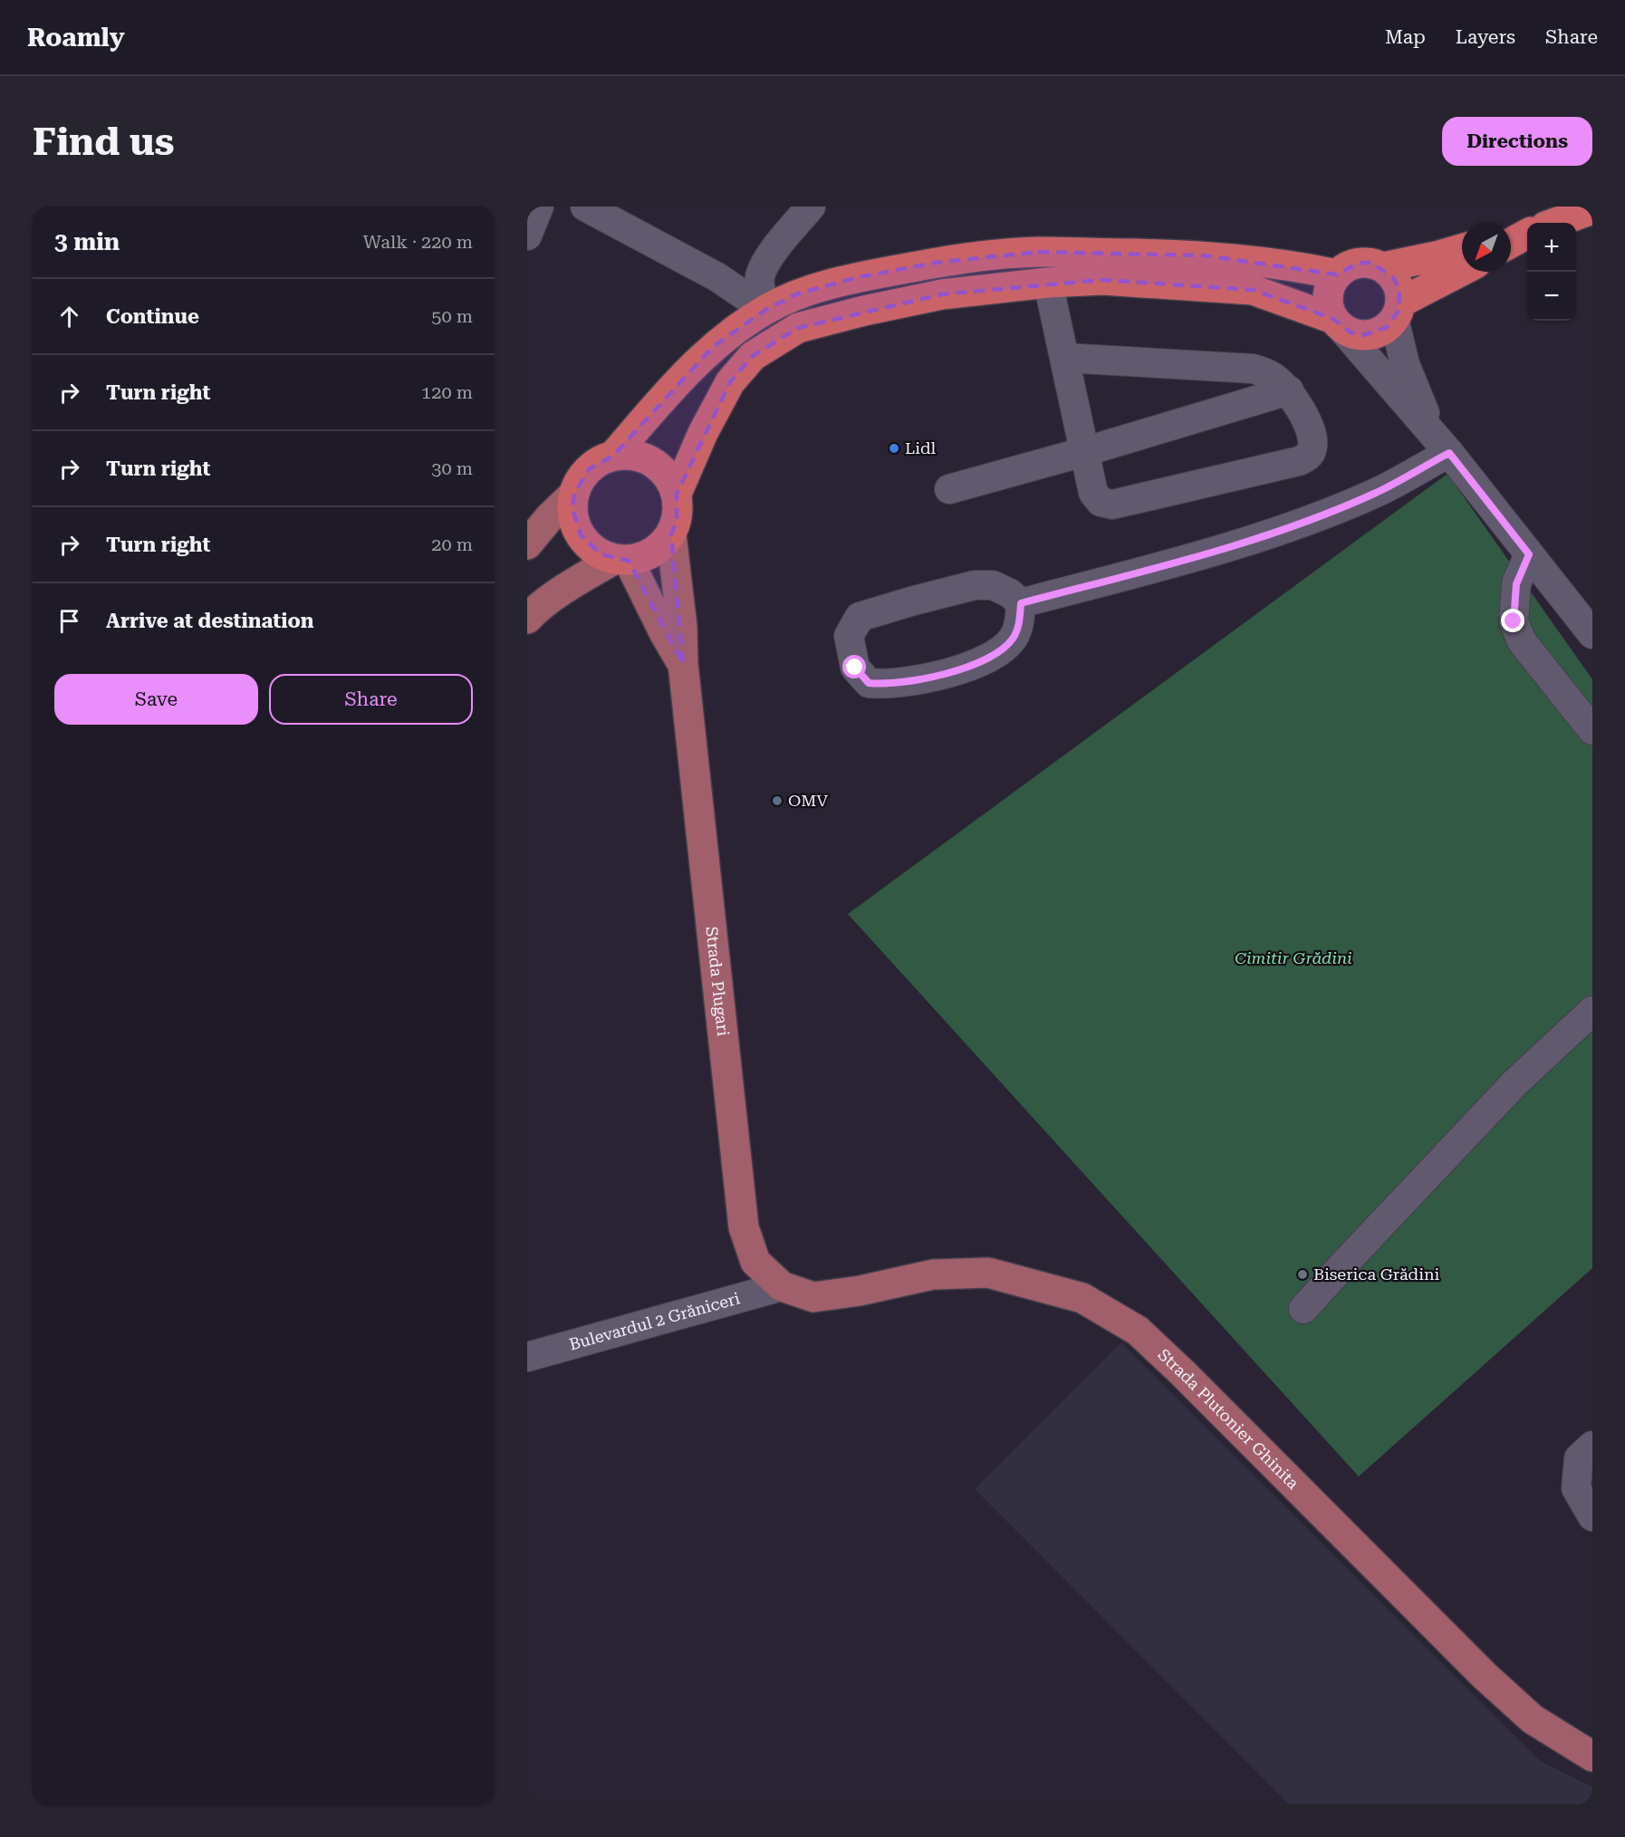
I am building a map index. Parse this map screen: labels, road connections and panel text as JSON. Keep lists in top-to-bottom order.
{
  "streets": {
    "main road": ["Strada Plugari", "Strada Plutonier Ghinita"],
    "street": ["Bulevardul 2 Grăniceri"]
  },
  "crossings": [
    ["Strada Plugari", "Bulevardul 2 Grăniceri"],
    ["Strada Plugari", "Strada Plutonier Ghinita"],
    ["Bulevardul 2 Grăniceri", "Strada Plutonier Ghinita"]
  ],
  "parks": ["Cimitir Grădini"],
  "places": ["Lidl", "OMV", "Biserica Grădini"],
  "north": "bottom left",
  "page": {
    "header": "Roamly",
    "nav": ["Map", "Layers", "Share"],
    "buttons": [
      "Directions",
      ["Save", "Share"]
    ],
    "title": "Find us",
    "heading": ["3 min", "Walk · 220 m"],
    "map_buttons": ["+", "−"],
    "list": [
      ["Continue", "50 m"],
      ["Turn right", "120 m"],
      ["Turn right", "30 m"],
      ["Turn right", "20 m"],
      "Arrive at destination"
    ]
  }
}
